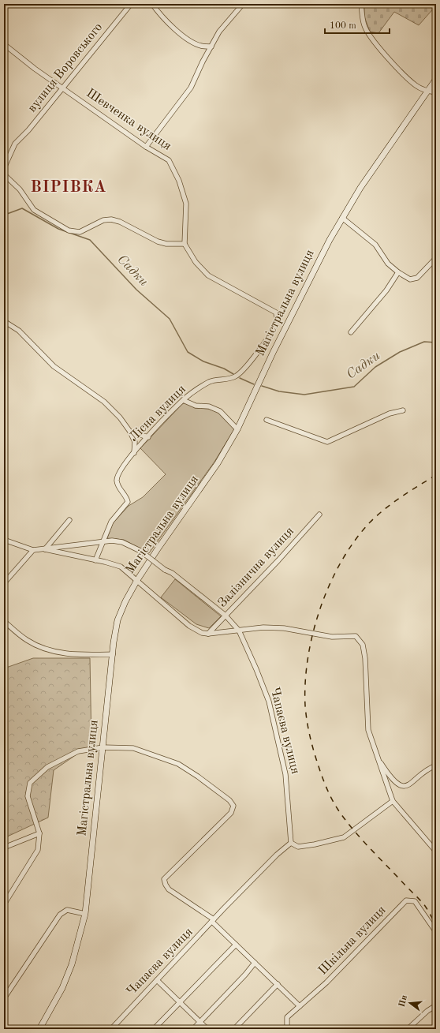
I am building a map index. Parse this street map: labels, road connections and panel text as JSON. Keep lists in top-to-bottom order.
{
  "streets": {
    "main road": ["Магістральна вулиця"],
    "street": [
      "вулиця Воровського",
      "Шевченка вулиця",
      "Лісна вулиця",
      "Залізнична вулиця",
      "Чапаєва вулиця",
      "Шкільна вулиця"
    ]
  },
  "crossings": [
    ["вулиця Воровського", "Шевченка вулиця"],
    ["Шевченка вулиця", "Лісна вулиця"],
    ["Лісна вулиця", "Чапаєва вулиця"],
    ["Залізнична вулиця", "Чапаєва вулиця"]
  ],
  "districts": ["ВІРІВКА"],
  "water": ["Садки"],
  "scale_bar": "100 m",
  "north": "left"
}
